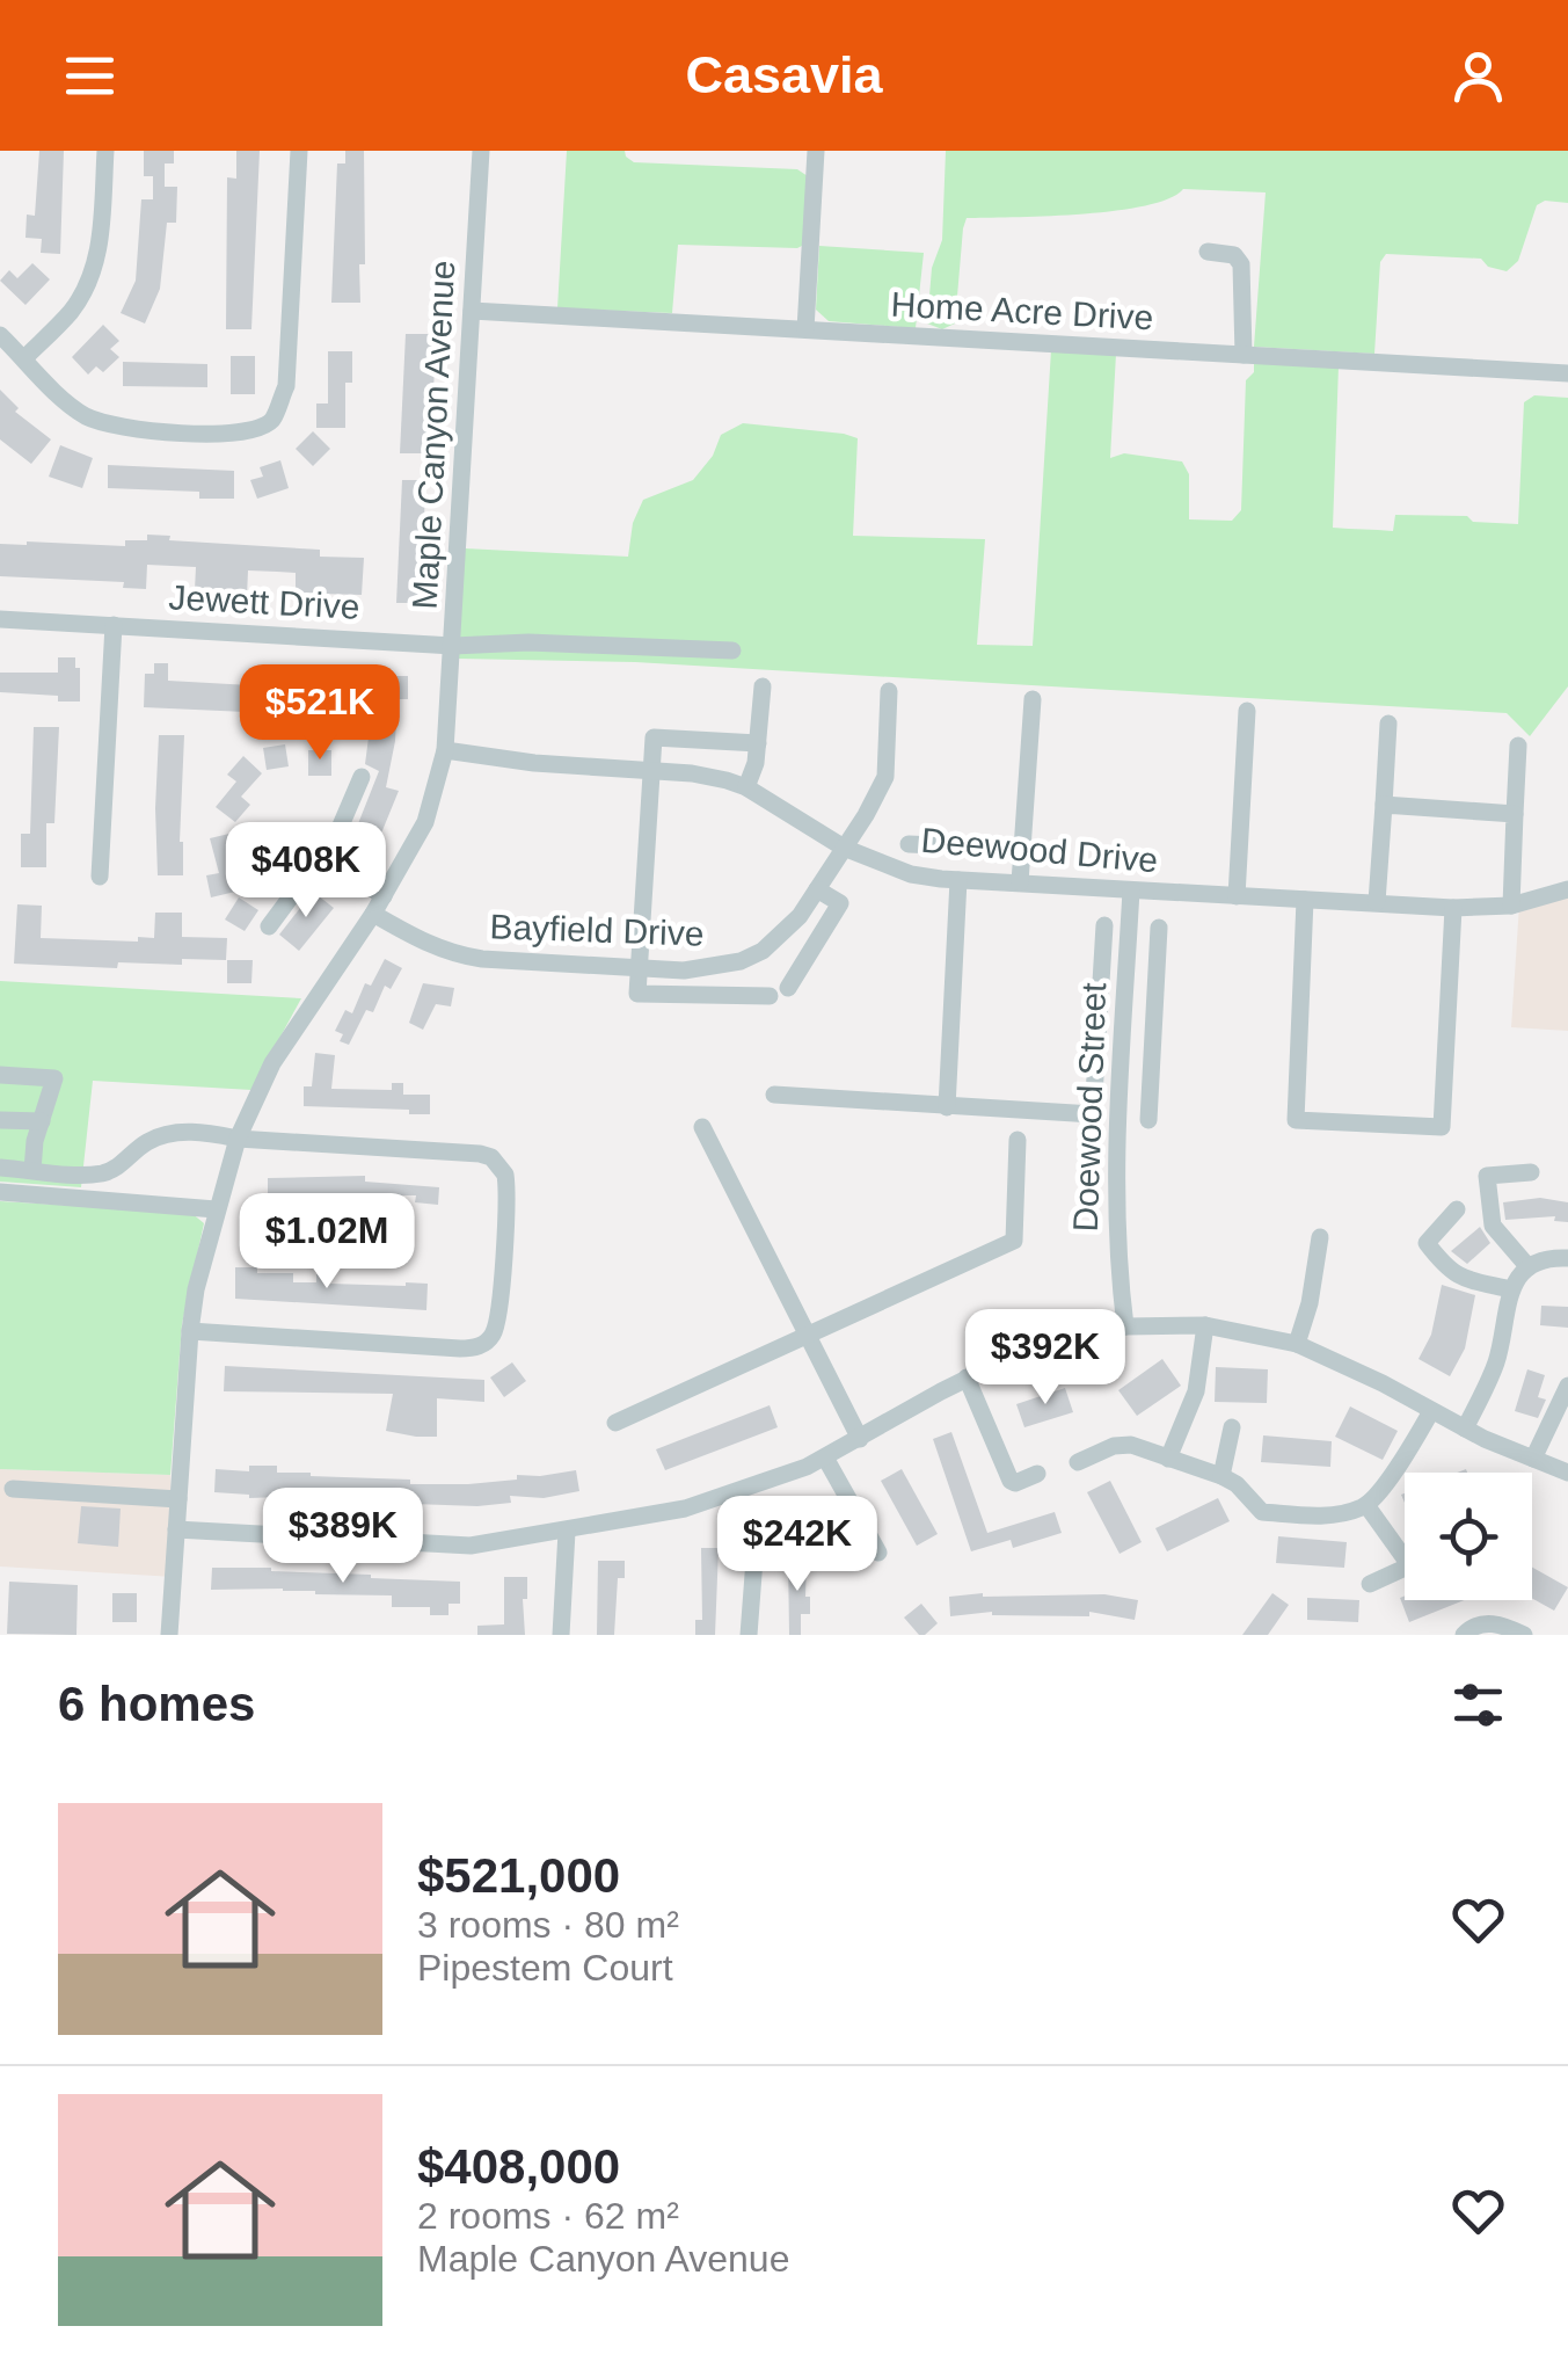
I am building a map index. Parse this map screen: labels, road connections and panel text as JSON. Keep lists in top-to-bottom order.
{
  "streets": {
    "street": [
      "Home Acre Drive",
      "Maple Canyon Avenue",
      "Jewett Drive",
      "Deewood Drive",
      "Bayfield Drive",
      "Doewood Street"
    ]
  },
  "crossings": [
    ["Home Acre Drive", "Maple Canyon Avenue"],
    ["Maple Canyon Avenue", "Jewett Drive"],
    ["Maple Canyon Avenue", "Deewood Drive"],
    ["Maple Canyon Avenue", "Bayfield Drive"],
    ["Deewood Drive", "Bayfield Drive"],
    ["Deewood Drive", "Doewood Street"]
  ],
  "page": {
    "header": "Casavia",
    "price": [
      "$521K",
      "$408K",
      "$1.02M",
      "$392K",
      "$389K",
      "$242K"
    ],
    "heading": "6 homes",
    "list": [
      {
        "name": "$521,000",
        "note": "3 rooms · 80 m² · Pipestem Court"
      },
      {
        "name": "$408,000",
        "note": "2 rooms · 62 m² · Maple Canyon Avenue"
      }
    ]
  }
}
